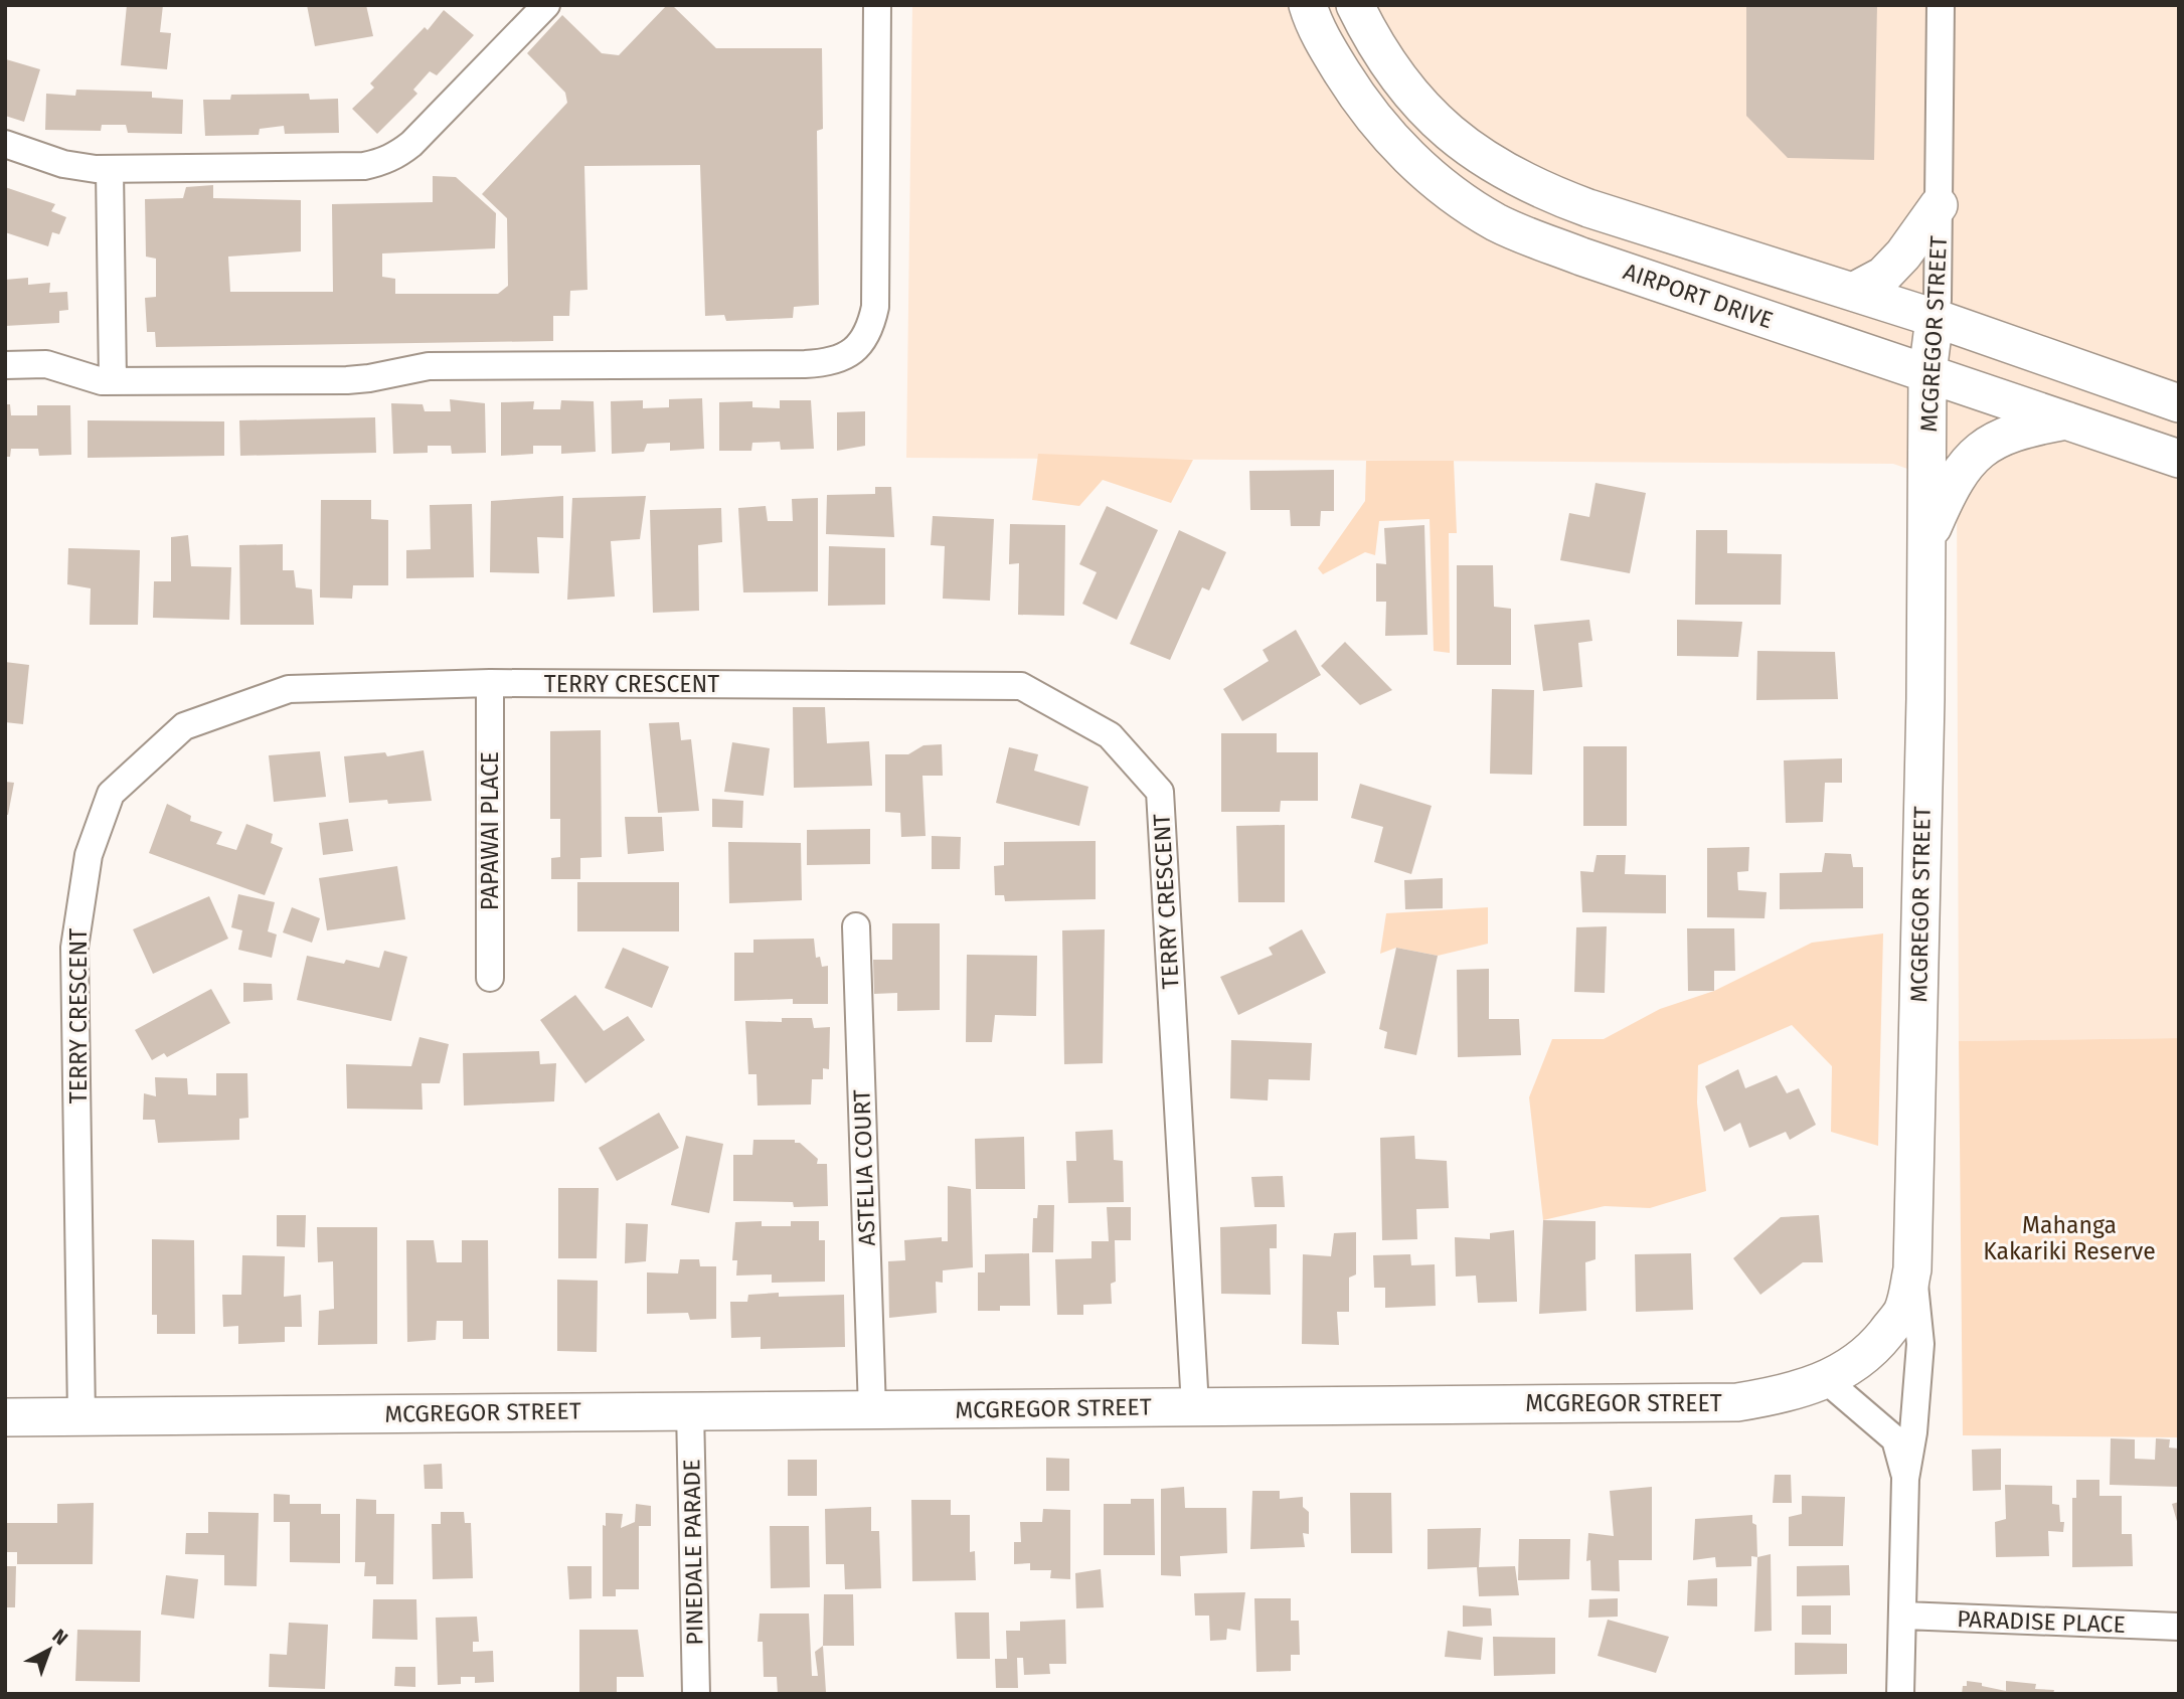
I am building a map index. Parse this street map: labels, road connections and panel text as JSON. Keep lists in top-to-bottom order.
{
  "streets": {
    "street": [
      "AIRPORT DRIVE",
      "MCGREGOR STREET",
      "TERRY CRESCENT",
      "PAPAWAI PLACE",
      "ASTELIA COURT",
      "PINEDALE PARADE",
      "PARADISE PLACE"
    ]
  },
  "crossings": [
    ["AIRPORT DRIVE", "MCGREGOR STREET"],
    ["MCGREGOR STREET", "TERRY CRESCENT"],
    ["MCGREGOR STREET", "ASTELIA COURT"],
    ["MCGREGOR STREET", "PINEDALE PARADE"],
    ["TERRY CRESCENT", "PAPAWAI PLACE"]
  ],
  "parks": ["Mahanga Kakariki Reserve"],
  "north": "top right"
}
